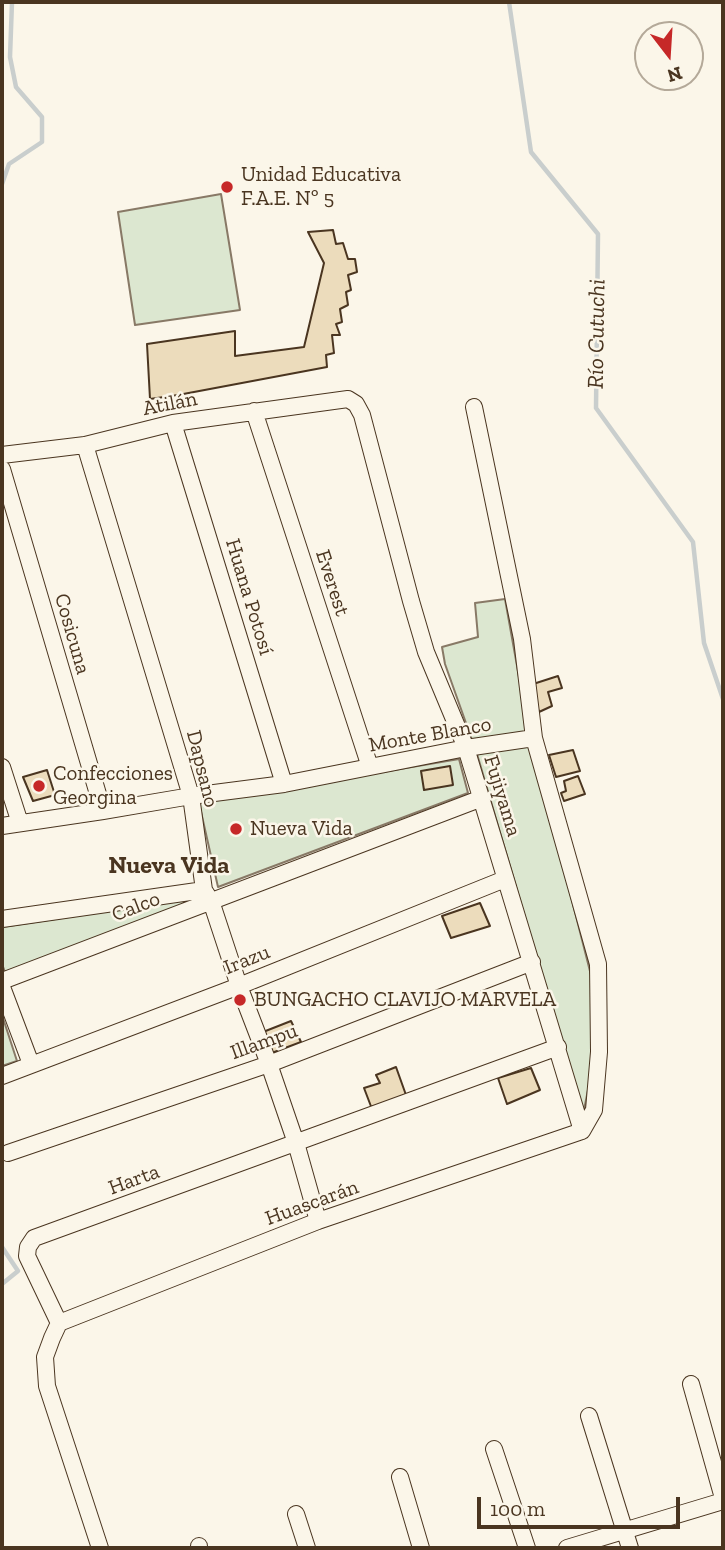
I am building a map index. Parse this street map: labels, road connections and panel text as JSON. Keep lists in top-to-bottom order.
{
  "streets": {
    "street": [
      "Atilán",
      "Everest",
      "Huana Potosí",
      "Cosicuna",
      "Monte Blanco",
      "Dapsano",
      "Fujiyama",
      "Calco",
      "Irazu",
      "Illampu",
      "Harta",
      "Huascarán"
    ]
  },
  "crossings": [
    ["Atilán", "Everest"],
    ["Atilán", "Huana Potosí"],
    ["Atilán", "Dapsano"],
    ["Atilán", "Fujiyama"],
    ["Everest", "Monte Blanco"],
    ["Huana Potosí", "Monte Blanco"],
    ["Cosicuna", "Monte Blanco"],
    ["Monte Blanco", "Dapsano"],
    ["Monte Blanco", "Fujiyama"],
    ["Dapsano", "Calco"],
    ["Dapsano", "Irazu"],
    ["Dapsano", "Illampu"],
    ["Dapsano", "Harta"],
    ["Dapsano", "Huascarán"],
    ["Fujiyama", "Calco"],
    ["Fujiyama", "Irazu"],
    ["Fujiyama", "Illampu"],
    ["Fujiyama", "Harta"],
    ["Fujiyama", "Huascarán"],
    ["Harta", "Huascarán"]
  ],
  "districts": ["Nueva Vida"],
  "water": ["Río Cutuchi"],
  "places": [
    "Unidad Educativa F.A.E. Nº 5",
    "Confecciones Georgina",
    "Nueva Vida",
    "BUNGACHO CLAVIJO MARVELA"
  ],
  "scale_bar": "100 m",
  "north": "bottom"
}
